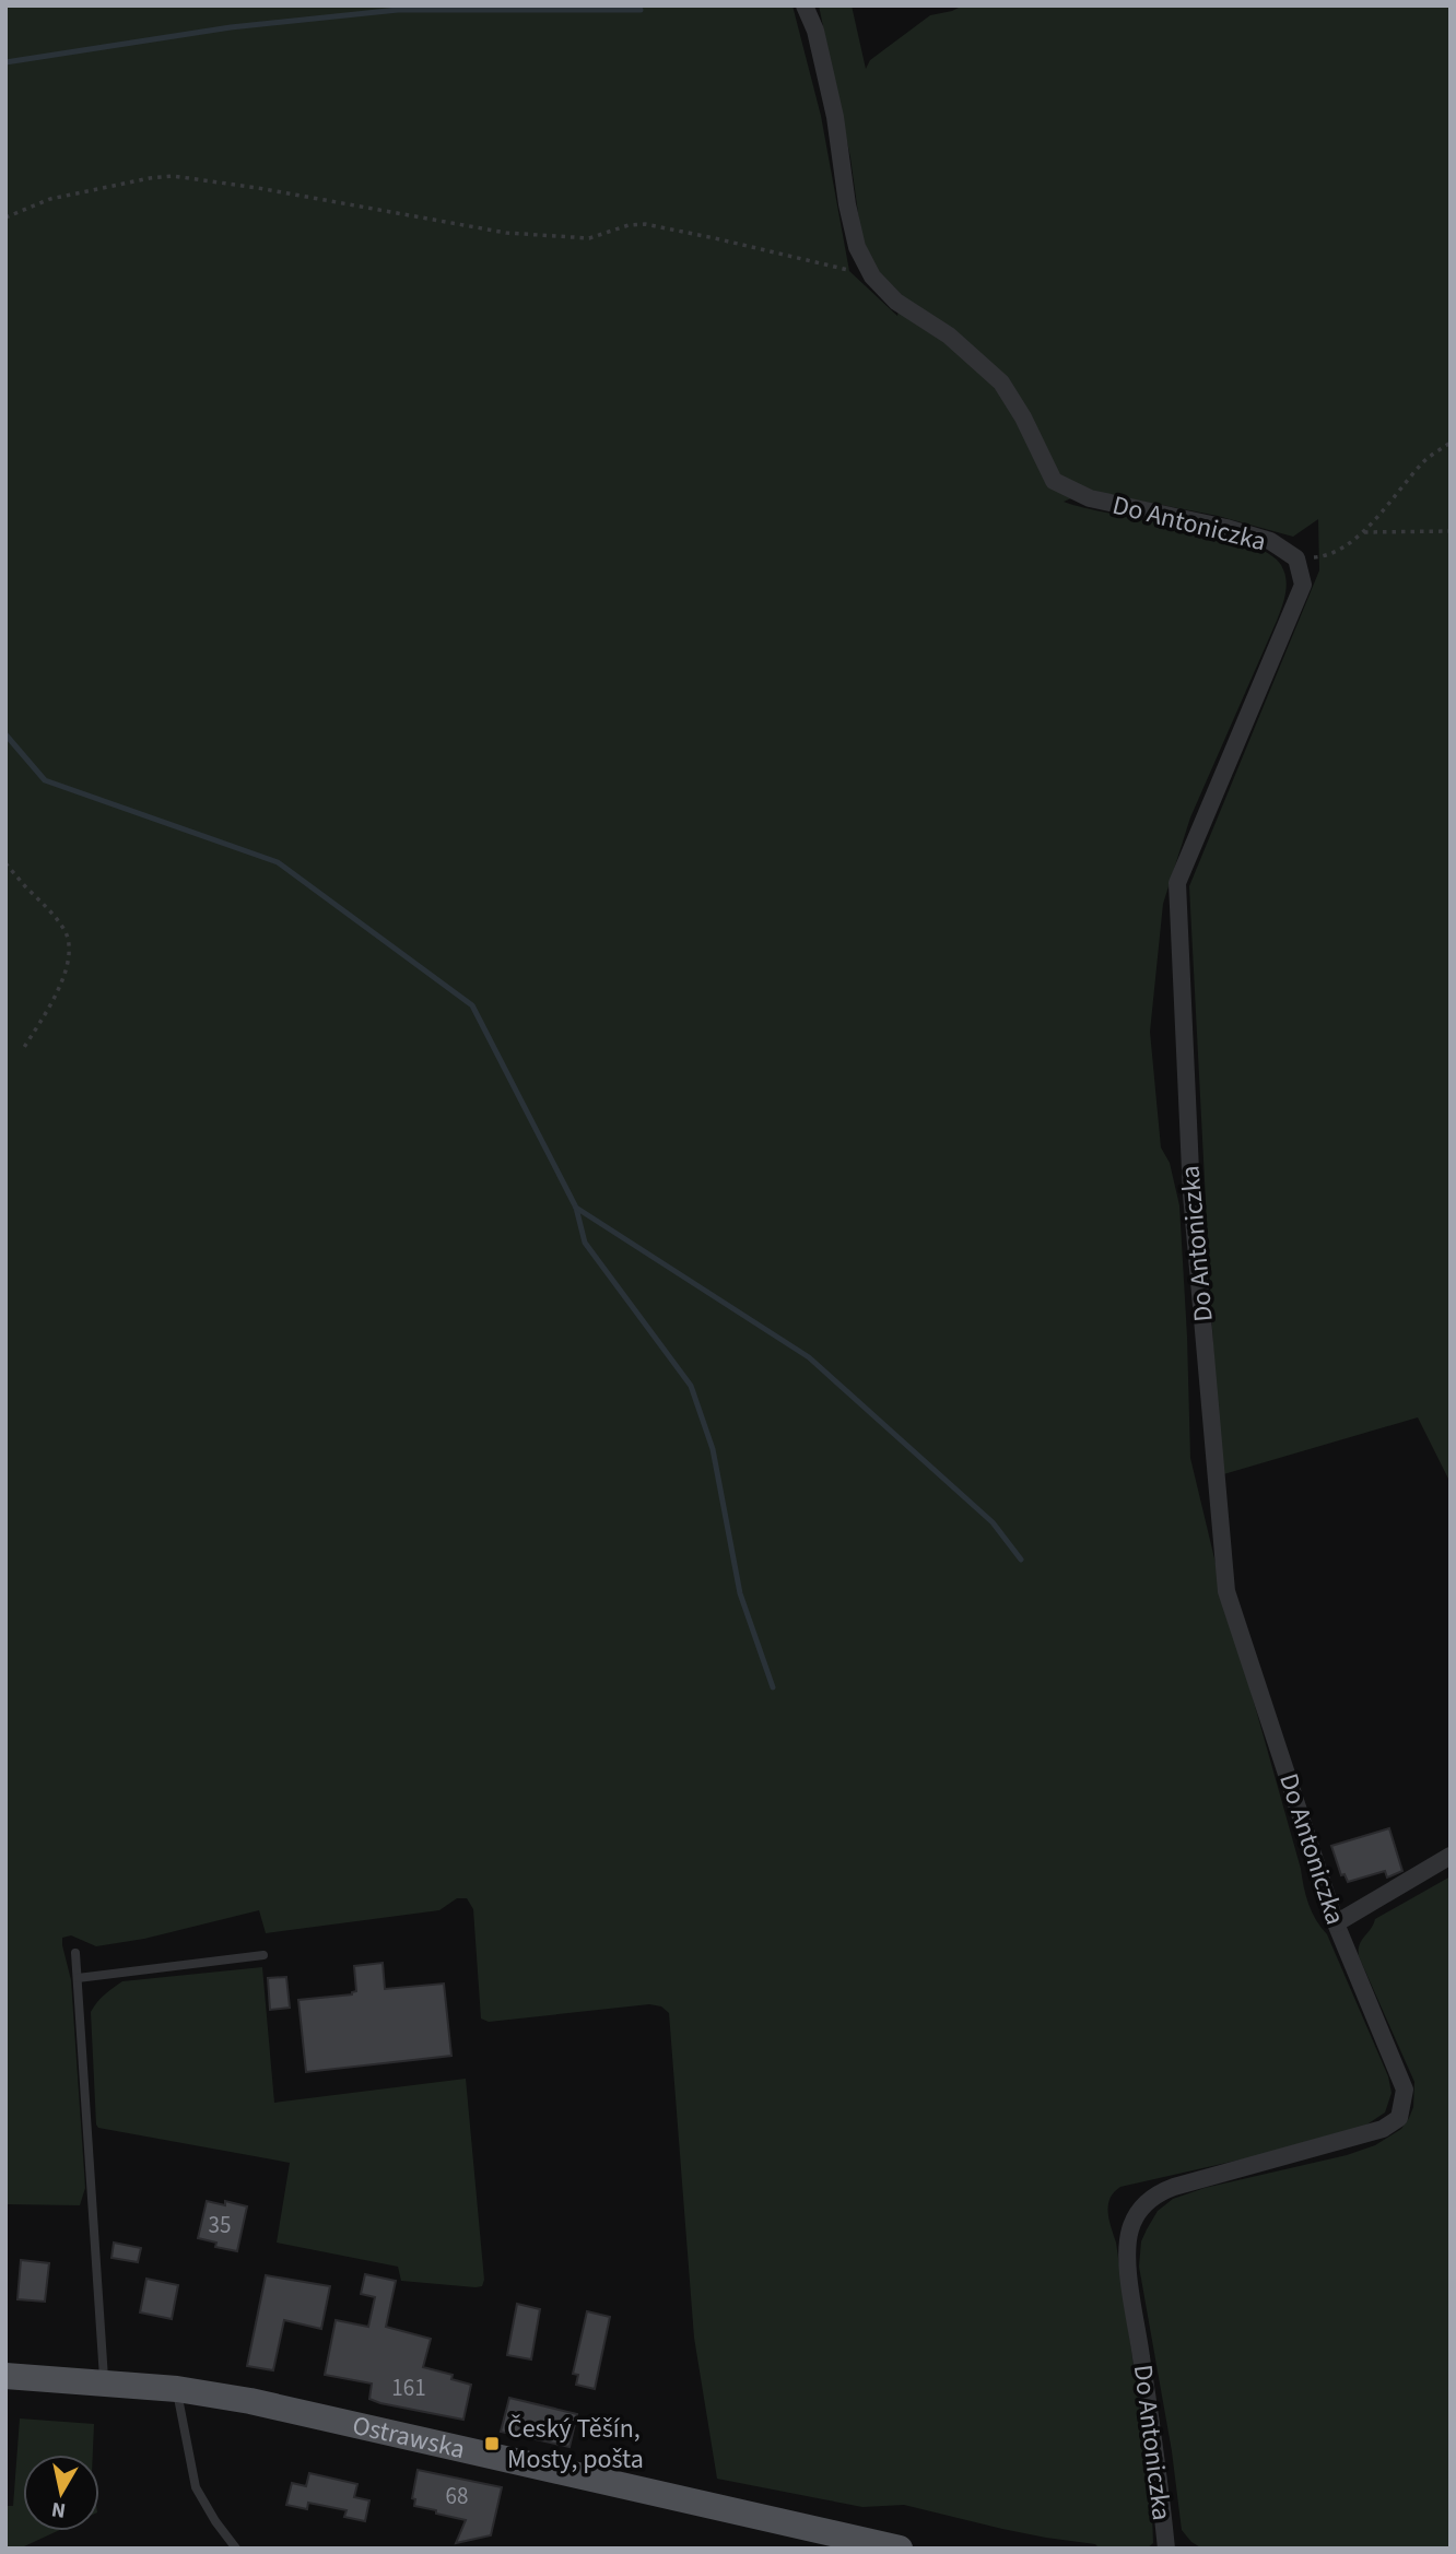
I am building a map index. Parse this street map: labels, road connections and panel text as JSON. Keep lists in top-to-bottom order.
{
  "streets": {
    "main road": ["Ostrawska"],
    "street": ["Do Antoniczka"]
  },
  "places": {
    "transit": ["Český Těšín, Mosty, pošta"]
  },
  "house_numbers": ["35", "161", "68"],
  "north": "bottom"
}
